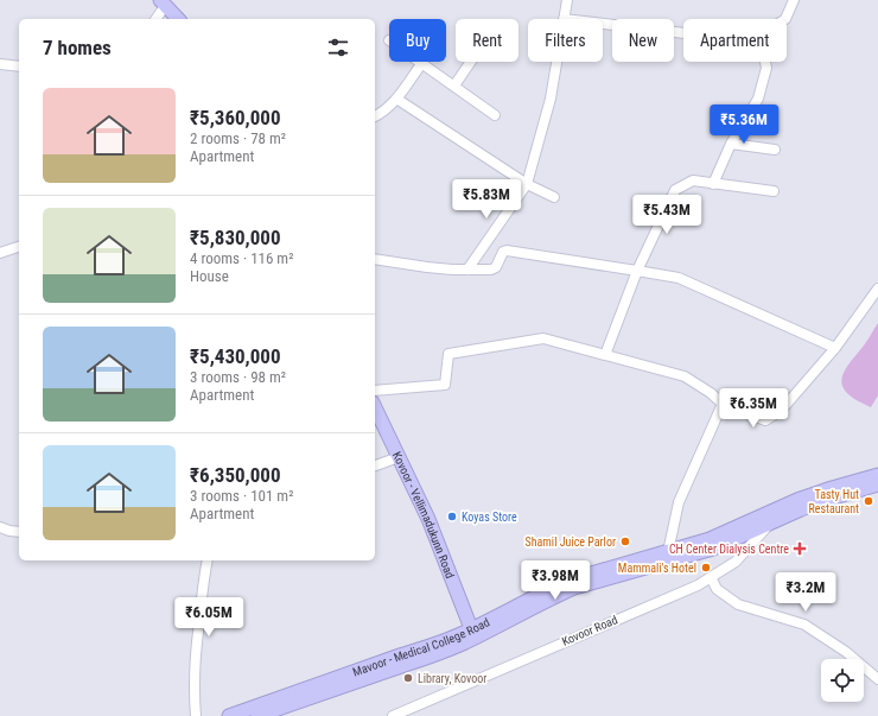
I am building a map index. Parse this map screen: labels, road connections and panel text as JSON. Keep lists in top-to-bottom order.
{
  "streets": {
    "main road": ["Kovoor - Vellimadukunn Road", "Mavoor - Medical College Road"],
    "street": ["Kovoor Road"]
  },
  "crossings": [
    ["Kovoor - Vellimadukunn Road", "Mavoor - Medical College Road"],
    ["Kovoor Road", "Mavoor - Medical College Road"]
  ],
  "places": {
    "other": [
      "Tasty Hut Restaurant",
      "Koyas Store",
      "Shamil Juice Parlor",
      "Mammali's Hotel",
      "Library, Kovoor"
    ],
    "health": ["CH Center Dialysis Centre"]
  },
  "page": {
    "chip": [
      "Buy",
      "Rent",
      "Filters",
      "New",
      "Apartment"
    ],
    "heading": "7 homes",
    "list": [
      {
        "name": "₹5,360,000",
        "note": "2 rooms · 78 m² · Apartment"
      },
      {
        "name": "₹5,830,000",
        "note": "4 rooms · 116 m² · House"
      },
      {
        "name": "₹5,430,000",
        "note": "3 rooms · 98 m² · Apartment"
      },
      {
        "name": "₹6,350,000",
        "note": "3 rooms · 101 m² · Apartment"
      }
    ],
    "price": [
      "₹5.36M",
      "₹5.83M",
      "₹5.43M",
      "₹6.35M",
      "₹3.98M",
      "₹3.2M",
      "₹6.05M"
    ]
  }
}
